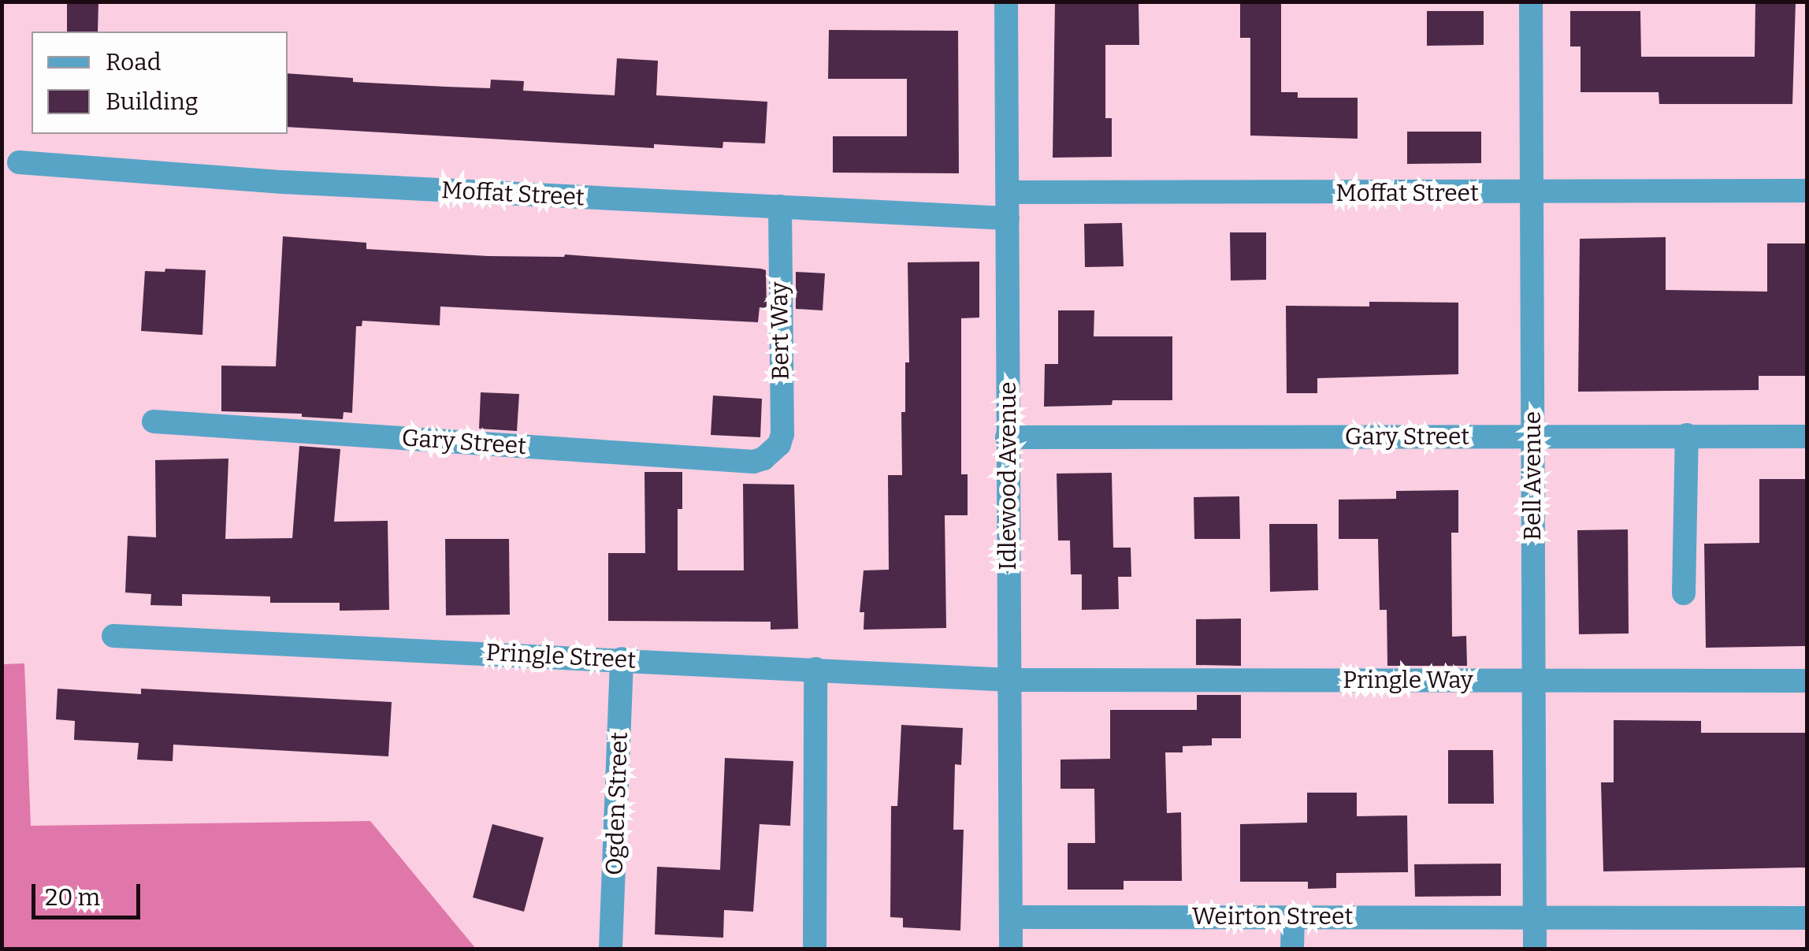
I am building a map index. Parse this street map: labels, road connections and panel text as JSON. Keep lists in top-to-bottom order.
{
  "streets": {
    "street": [
      "Moffat Street",
      "Bert Way",
      "Gary Street",
      "Idlewood Avenue",
      "Bell Avenue",
      "Pringle Street",
      "Pringle Way",
      "Ogden Street",
      "Weirton Street"
    ]
  },
  "crossings": [
    ["Moffat Street", "Bert Way"],
    ["Moffat Street", "Idlewood Avenue"],
    ["Moffat Street", "Bell Avenue"],
    ["Bert Way", "Gary Street"],
    ["Gary Street", "Idlewood Avenue"],
    ["Gary Street", "Bell Avenue"],
    ["Idlewood Avenue", "Pringle Street"],
    ["Idlewood Avenue", "Pringle Way"],
    ["Idlewood Avenue", "Weirton Street"],
    ["Bell Avenue", "Pringle Way"],
    ["Bell Avenue", "Weirton Street"],
    ["Pringle Street", "Pringle Way"],
    ["Pringle Street", "Ogden Street"]
  ],
  "legend": ["Road", "Building"],
  "scale_bar": "20 m"
}
